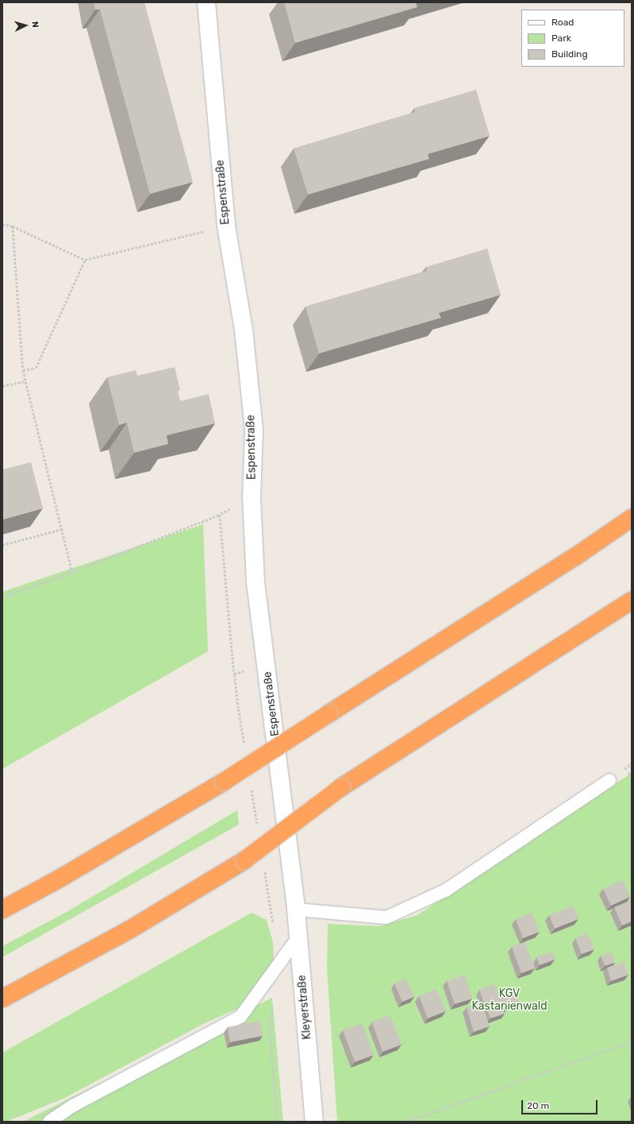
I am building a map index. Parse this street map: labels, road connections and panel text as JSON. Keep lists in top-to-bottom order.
{
  "streets": {
    "street": ["Espenstraße", "Kleyerstraße"]
  },
  "crossings": [
    ["Espenstraße", "Kleyerstraße"]
  ],
  "parks": ["KGV Kastanienwald"],
  "legend": ["Road", "Park", "Building"],
  "scale_bar": "20 m",
  "north": "right"
}
